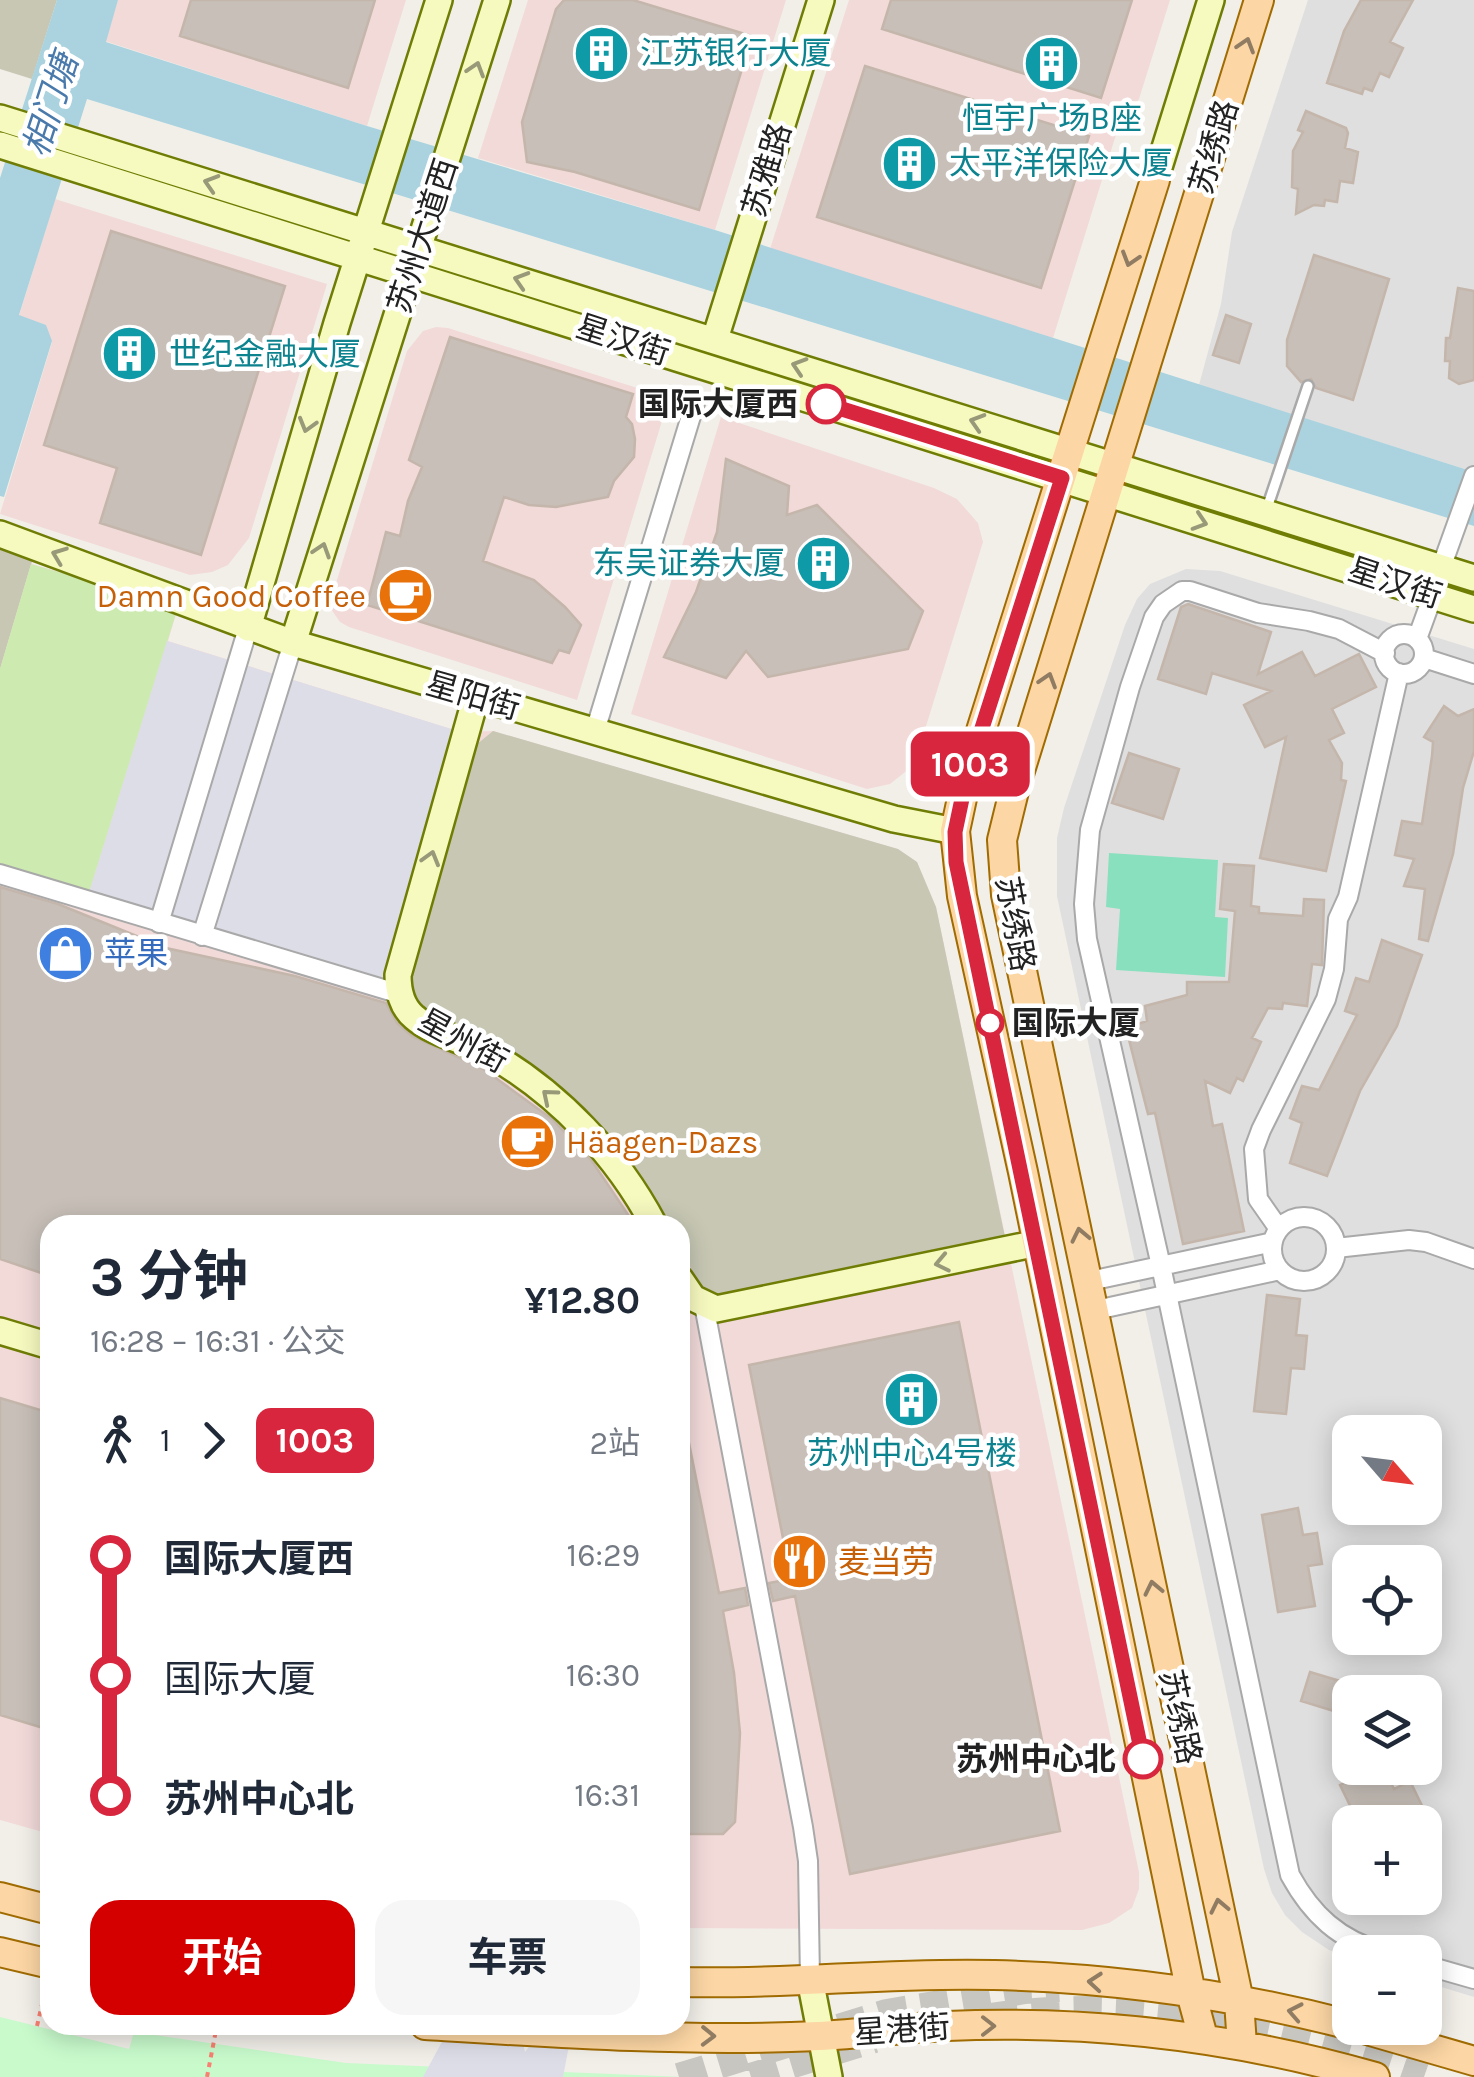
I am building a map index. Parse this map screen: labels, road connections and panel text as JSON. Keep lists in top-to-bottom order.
{
  "streets": {
    "main road": [
      "苏绣路",
      "苏雅路",
      "苏州大道西",
      "星汉街",
      "星阳街",
      "星州街",
      "星港街"
    ]
  },
  "crossings": [
    ["苏绣路", "星汉街"],
    ["苏绣路", "星阳街"],
    ["苏绣路", "星港街"],
    ["苏雅路", "星汉街"],
    ["苏州大道西", "星汉街"],
    ["苏州大道西", "星阳街"],
    ["星阳街", "星州街"]
  ],
  "one_way": ["星州街"],
  "water": ["相门塘"],
  "places": {
    "building": [
      "江苏银行大厦",
      "恒宇广场B座",
      "太平洋保险大厦",
      "世纪金融大厦",
      "东吴证券大厦",
      "苏州中心4号楼"
    ],
    "other": ["国际大厦西", "国际大厦", "苏州中心北"],
    "cafe": ["Damn Good Coffee", "Häagen-Dazs"],
    "shop": ["苹果"],
    "restaurant": ["麦当劳"]
  },
  "lines": ["bus line 1003"],
  "north": "bottom right",
  "page": {
    "on_map": "1003",
    "heading": ["3 分钟", "16:28 – 16:31 · 公交", "¥12.80"],
    "legs": ["1", "1003", "2站"],
    "map_buttons": ["+", "−"],
    "list": [
      {
        "name": "国际大厦西",
        "value": "16:29"
      },
      {
        "name": "国际大厦",
        "value": "16:30"
      },
      {
        "name": "苏州中心北",
        "value": "16:31"
      }
    ],
    "buttons": ["开始", "车票"]
  }
}
